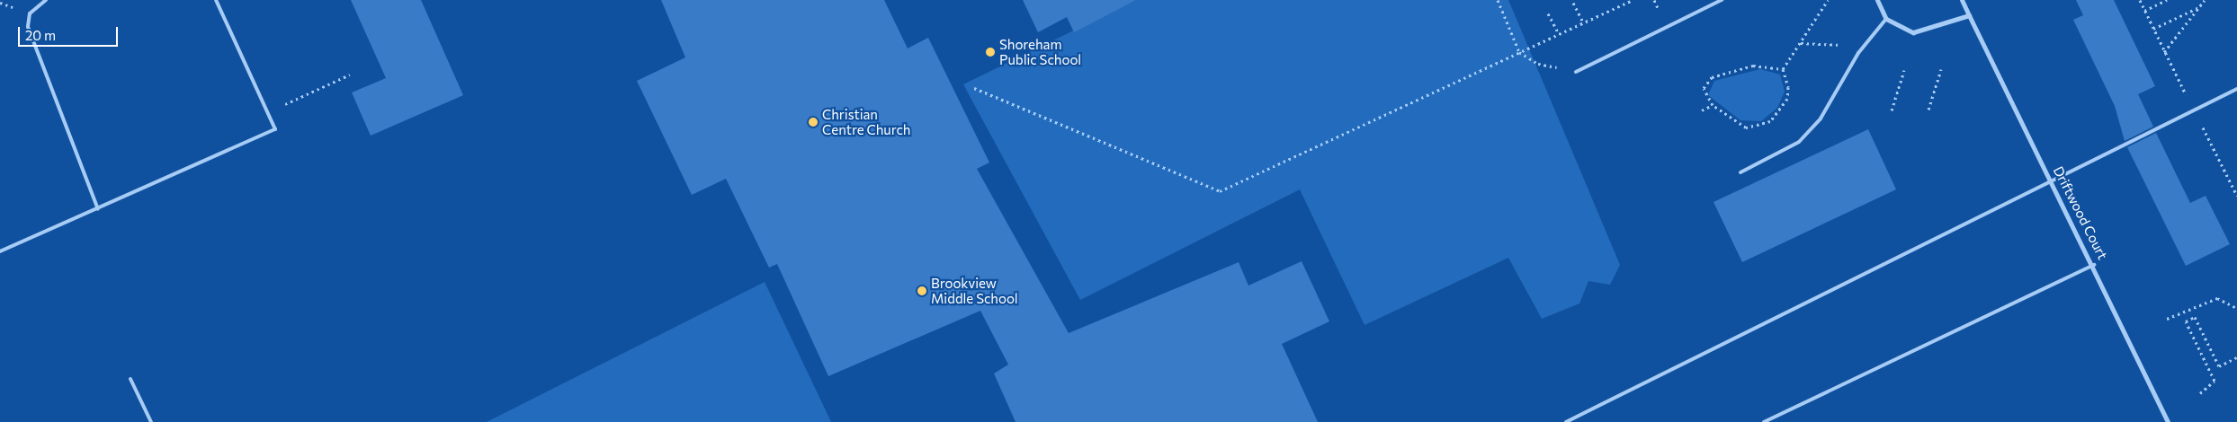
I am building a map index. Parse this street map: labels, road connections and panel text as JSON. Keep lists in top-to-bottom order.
{
  "streets": {
    "street": ["Driftwood Court"]
  },
  "places": ["Shoreham Public School", "Christian Centre Church", "Brookview Middle School"],
  "scale_bar": "20 m"
}
